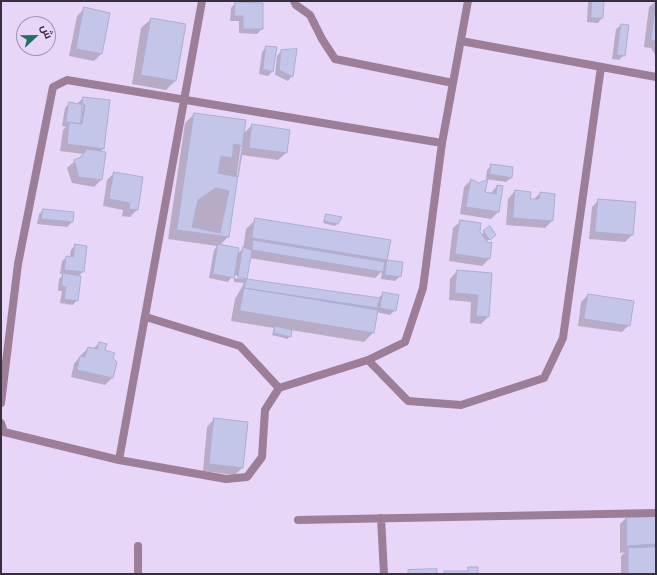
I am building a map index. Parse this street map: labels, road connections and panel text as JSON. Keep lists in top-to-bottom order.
{
  "north": "right"
}
